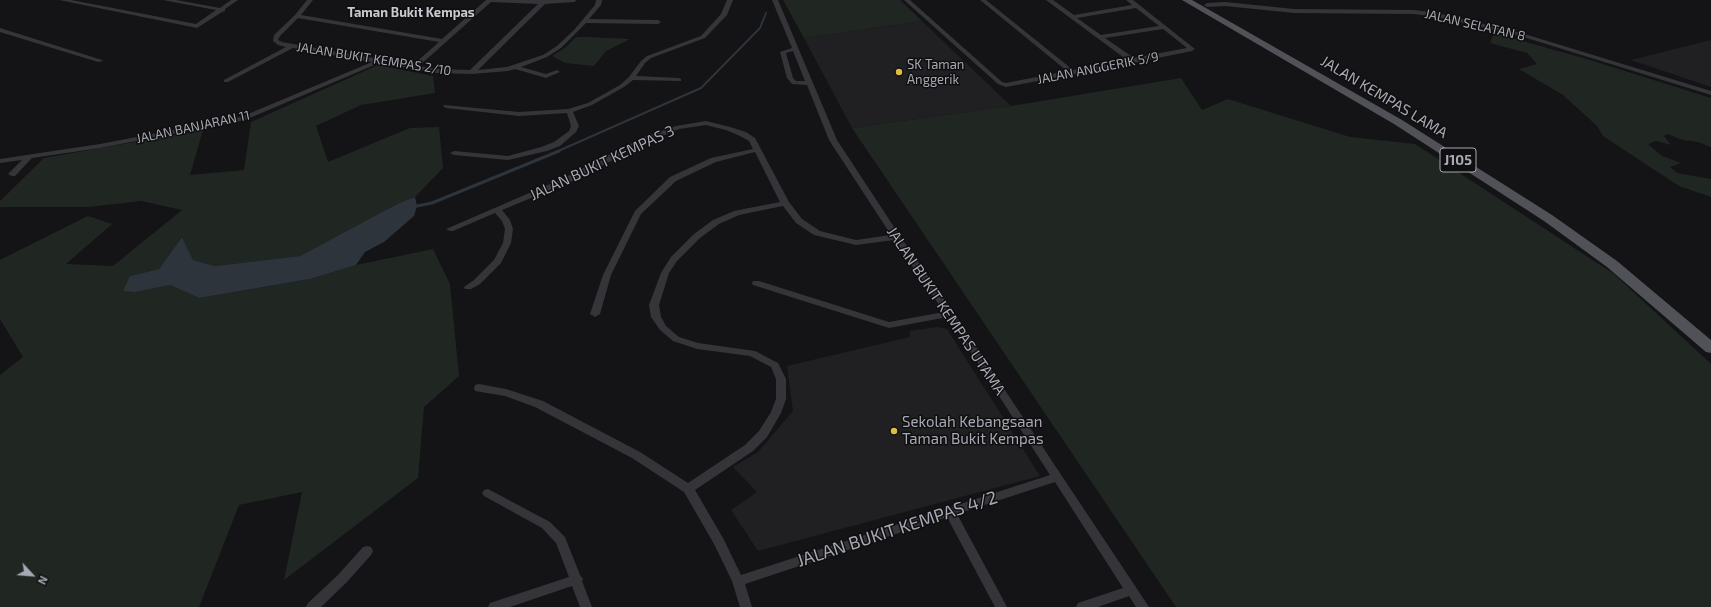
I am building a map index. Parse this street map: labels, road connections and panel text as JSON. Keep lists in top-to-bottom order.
{
  "streets": {
    "main road": ["JALAN KEMPAS LAMA", "J105"],
    "street": [
      "JALAN SELATAN 8",
      "JALAN BUKIT KEMPAS 2/10",
      "JALAN ANGGERIK 5/9",
      "JALAN BANJARAN 11",
      "JALAN BUKIT KEMPAS 3",
      "JALAN BUKIT KEMPAS UTAMA",
      "JALAN BUKIT KEMPAS 4/2"
    ]
  },
  "crossings": [
    ["JALAN SELATAN 8", "JALAN KEMPAS LAMA"],
    ["JALAN BUKIT KEMPAS 2/10", "JALAN BANJARAN 11"],
    ["JALAN BUKIT KEMPAS 3", "JALAN BUKIT KEMPAS UTAMA"],
    ["JALAN BUKIT KEMPAS UTAMA", "JALAN BUKIT KEMPAS 4/2"]
  ],
  "districts": ["Taman Bukit Kempas"],
  "places": ["SK Taman Anggerik", "Sekolah Kebangsaan Taman Bukit Kempas"],
  "north": "bottom right"
}
